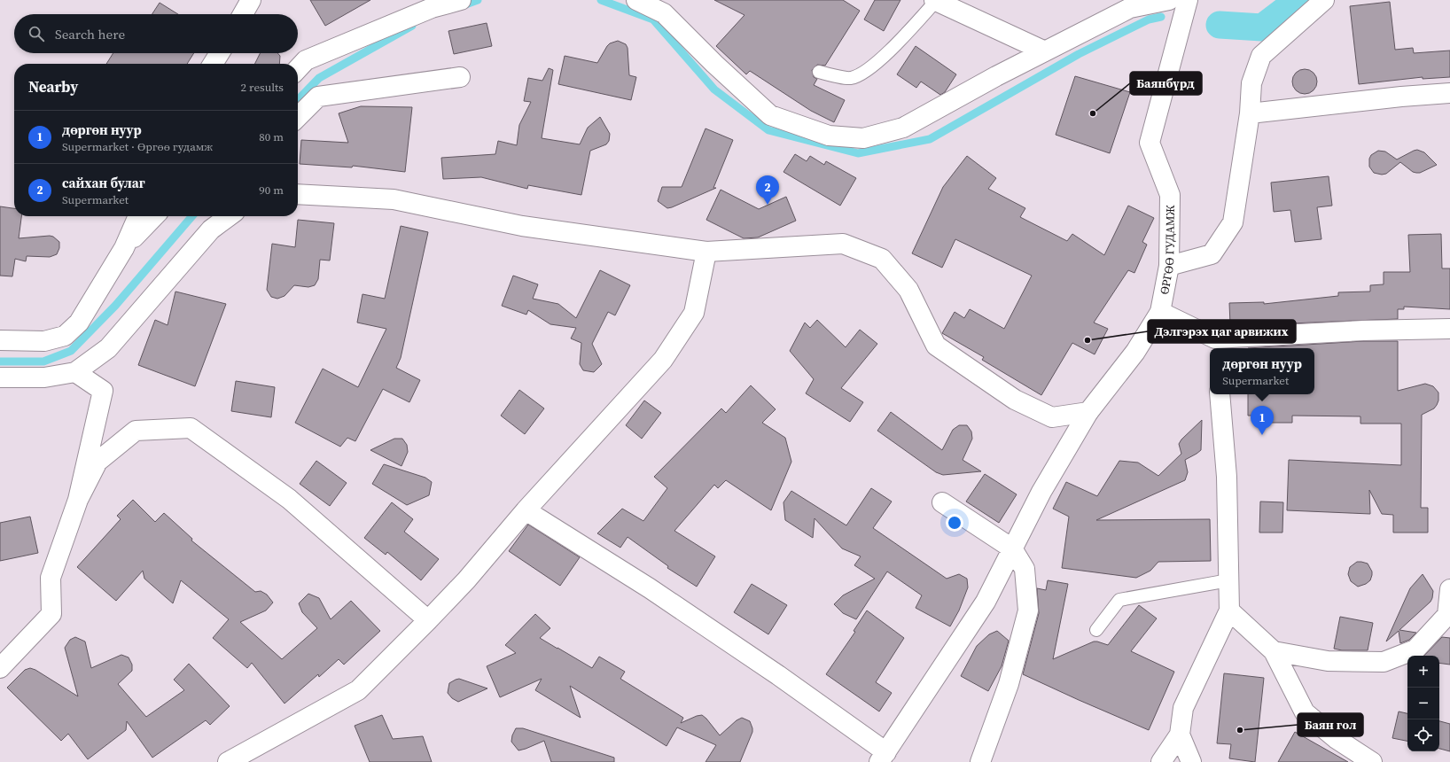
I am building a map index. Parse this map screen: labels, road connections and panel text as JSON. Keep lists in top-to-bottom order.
{
  "streets": {
    "street": ["ӨРГӨӨ ГУДАМЖ"]
  },
  "places": ["Баянбүрд", "Дэлгэрэх цаг арвижих", "Баян гол"],
  "page": {
    "search": "Search here",
    "heading": ["Nearby", "2 results"],
    "list": [
      {
        "mark": "1",
        "name": "дөргөн нуур",
        "note": "Supermarket · Өргөө гудамж",
        "value": "80 m"
      },
      {
        "mark": "2",
        "name": "сайхан булаг",
        "note": "Supermarket",
        "value": "90 m"
      }
    ],
    "pins": ["2", "1"],
    "popup": ["дөргөн нуур", "Supermarket"],
    "map_buttons": ["+", "−"]
  }
}
